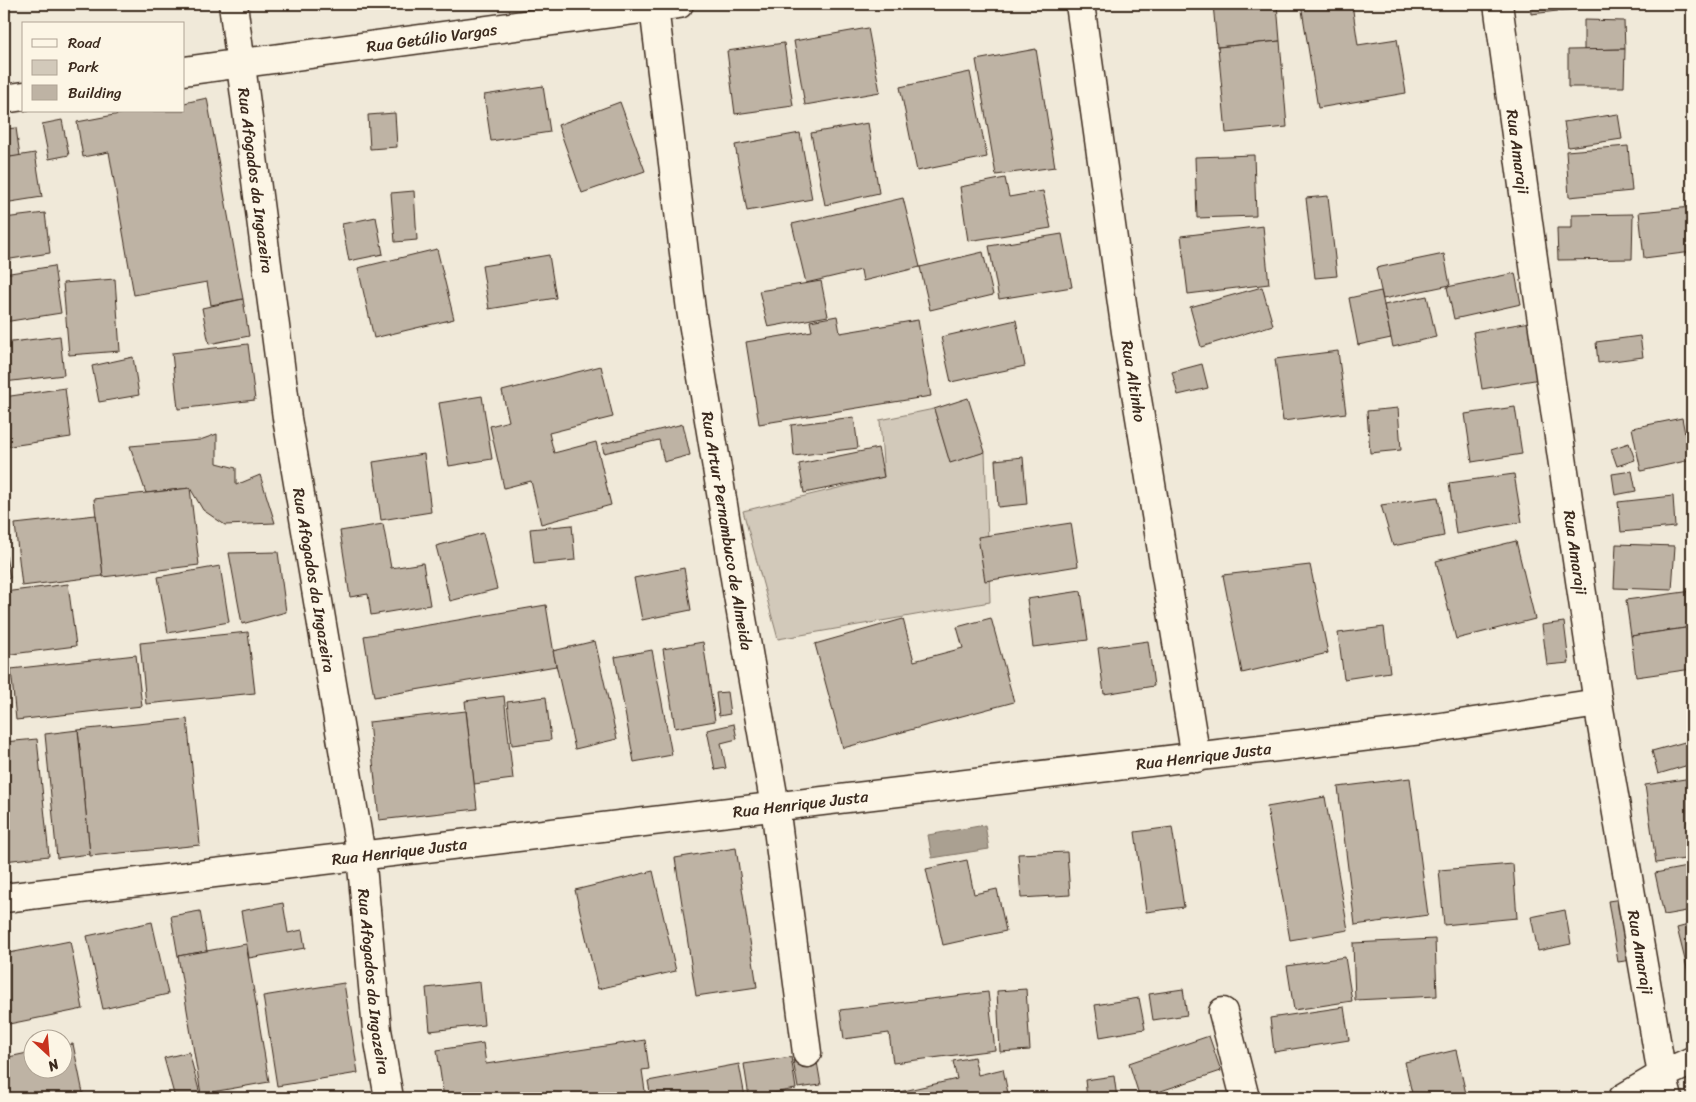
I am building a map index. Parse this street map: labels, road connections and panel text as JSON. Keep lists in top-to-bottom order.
{
  "streets": {
    "street": [
      "Rua Getúlio Vargas",
      "Rua Amaraji",
      "Rua Afogados da Ingazeira",
      "Rua Altinho",
      "Rua Artur Pernambuco de Almeida",
      "Rua Henrique Justa"
    ]
  },
  "crossings": [
    ["Rua Getúlio Vargas", "Rua Afogados da Ingazeira"],
    ["Rua Getúlio Vargas", "Rua Artur Pernambuco de Almeida"],
    ["Rua Amaraji", "Rua Henrique Justa"],
    ["Rua Afogados da Ingazeira", "Rua Henrique Justa"],
    ["Rua Altinho", "Rua Henrique Justa"],
    ["Rua Artur Pernambuco de Almeida", "Rua Henrique Justa"]
  ],
  "legend": ["Road", "Park", "Building"],
  "north": "bottom right"
}
